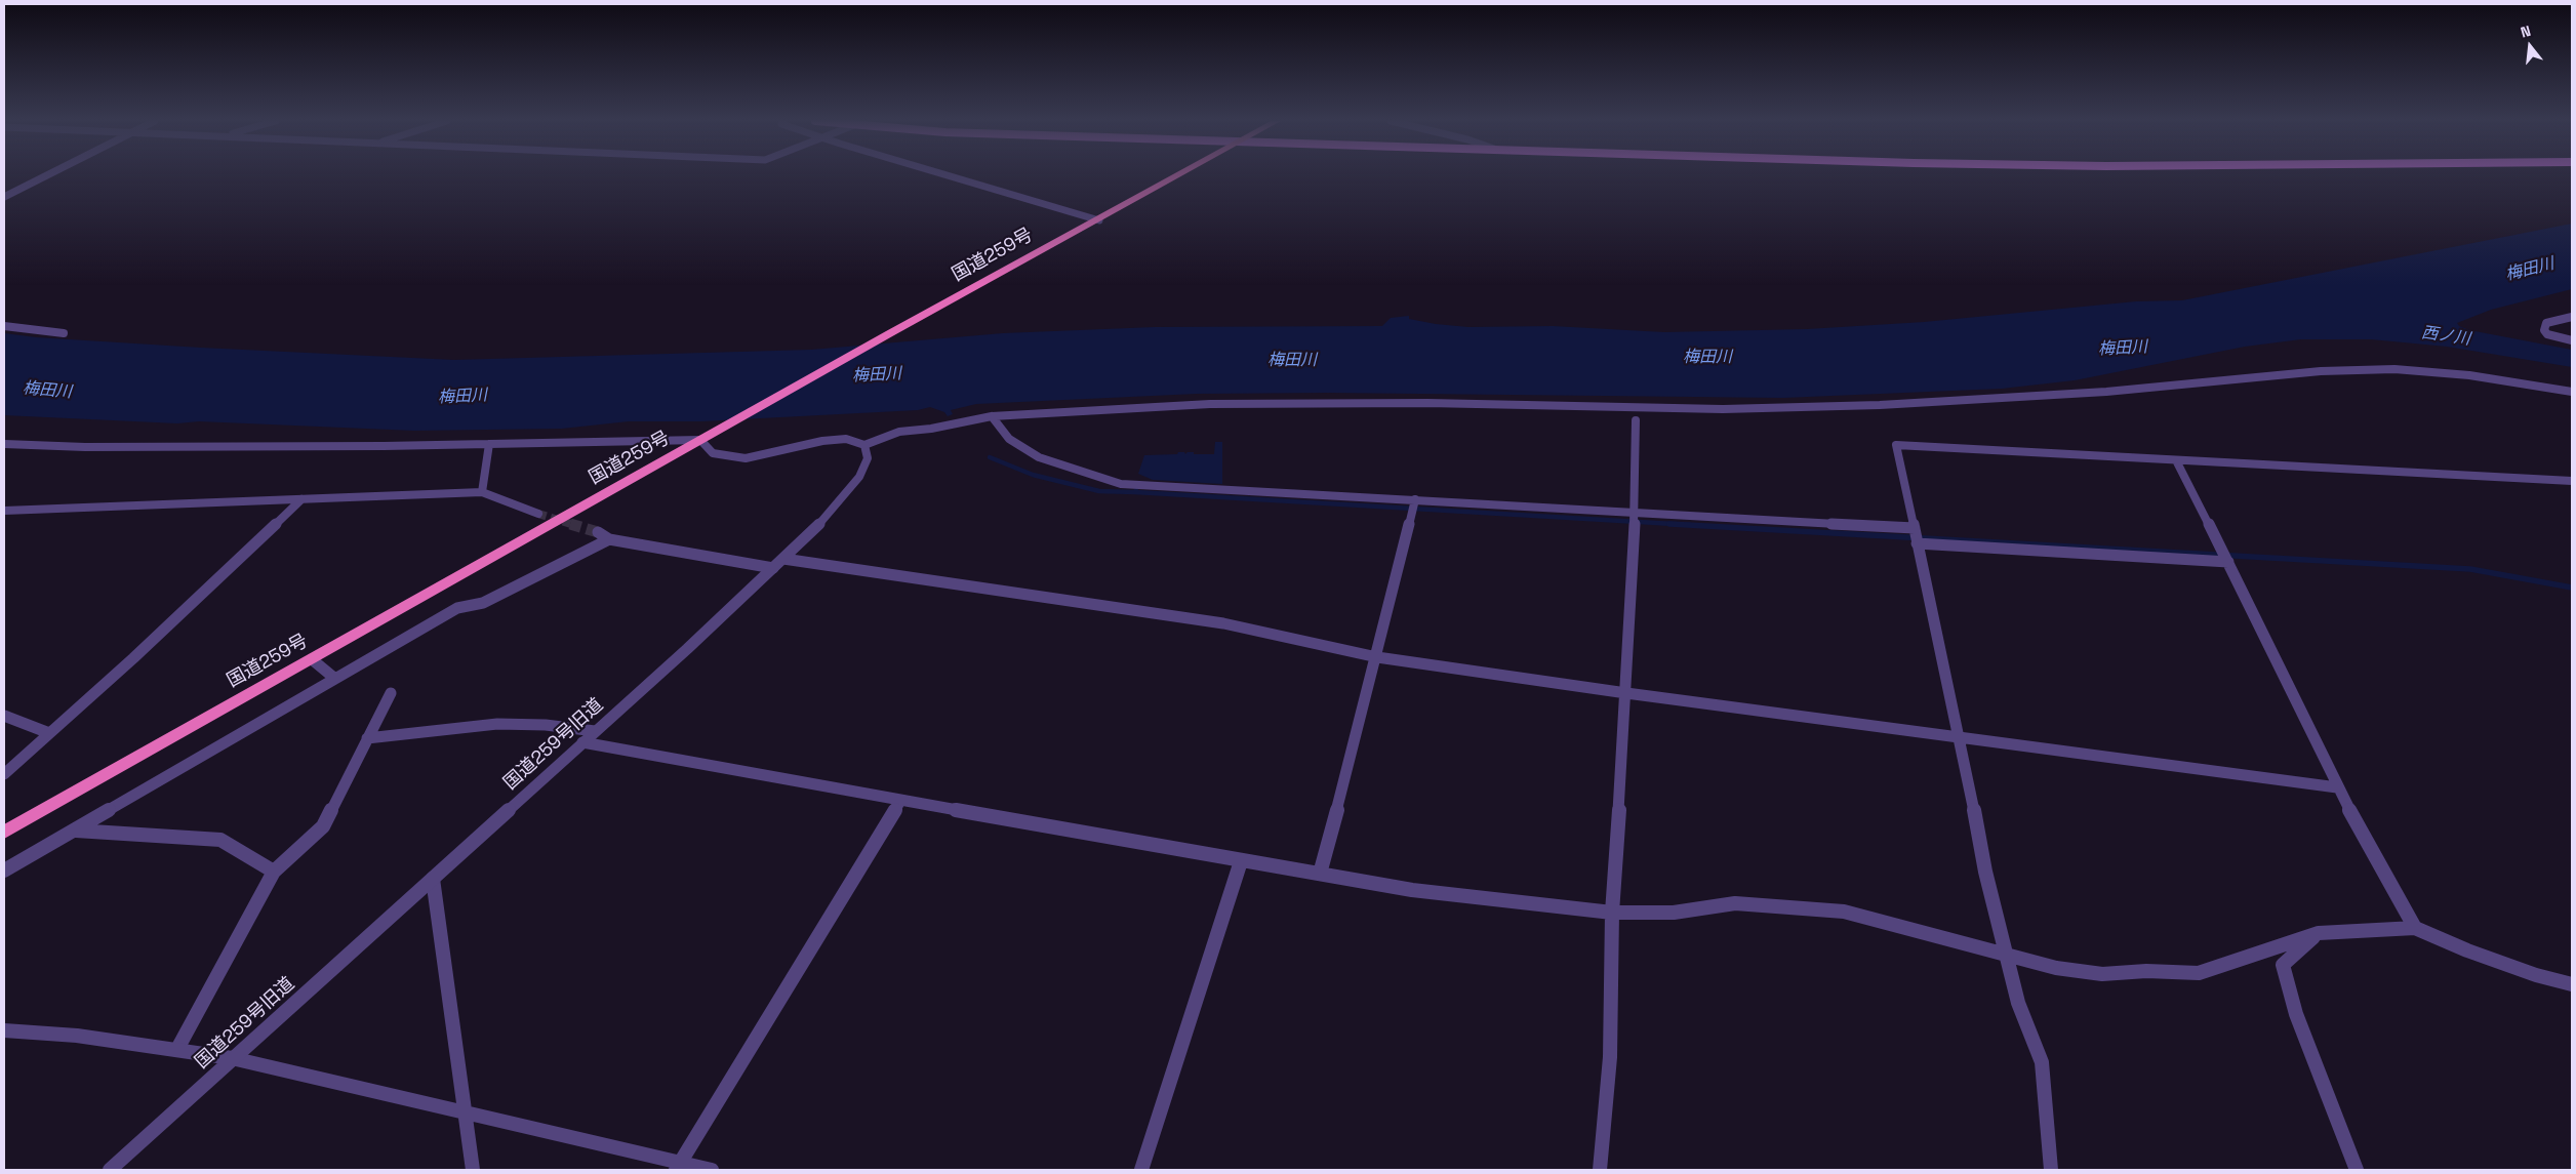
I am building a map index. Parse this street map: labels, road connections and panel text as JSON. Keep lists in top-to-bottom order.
{
  "streets": {
    "highway": ["国道259号"],
    "street": ["国道259号旧道"]
  },
  "water": ["梅田川", "西ノ川"],
  "north": "top"
}
